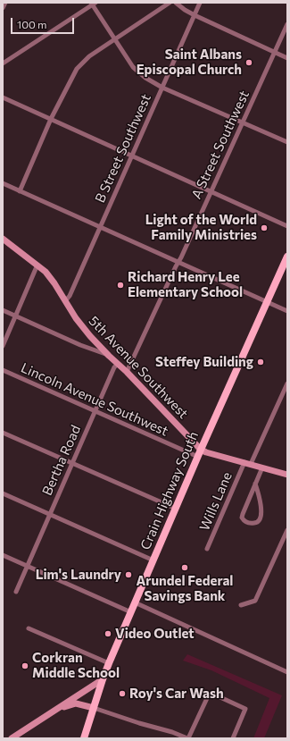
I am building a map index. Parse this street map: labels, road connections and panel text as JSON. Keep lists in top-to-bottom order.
{
  "streets": {
    "main road": ["Crain Highway South"],
    "street": [
      "A Street Southwest",
      "B Street Southwest",
      "5th Avenue Southwest",
      "Lincoln Avenue Southwest",
      "Bertha Road",
      "Wills Lane"
    ]
  },
  "crossings": [
    ["A Street Southwest", "5th Avenue Southwest"],
    ["B Street Southwest", "5th Avenue Southwest"],
    ["5th Avenue Southwest", "Lincoln Avenue Southwest"],
    ["5th Avenue Southwest", "Bertha Road"],
    ["5th Avenue Southwest", "Crain Highway South"],
    ["Lincoln Avenue Southwest", "Bertha Road"],
    ["Lincoln Avenue Southwest", "Crain Highway South"]
  ],
  "places": [
    "Saint Albans Episcopal Church",
    "Light of the World Family Ministries",
    "Richard Henry Lee Elementary School",
    "Steffey Building",
    "Arundel Federal Savings Bank",
    "Lim's Laundry",
    "Video Outlet",
    "Corkran Middle School",
    "Roy's Car Wash"
  ],
  "scale_bar": "100 m"
}
